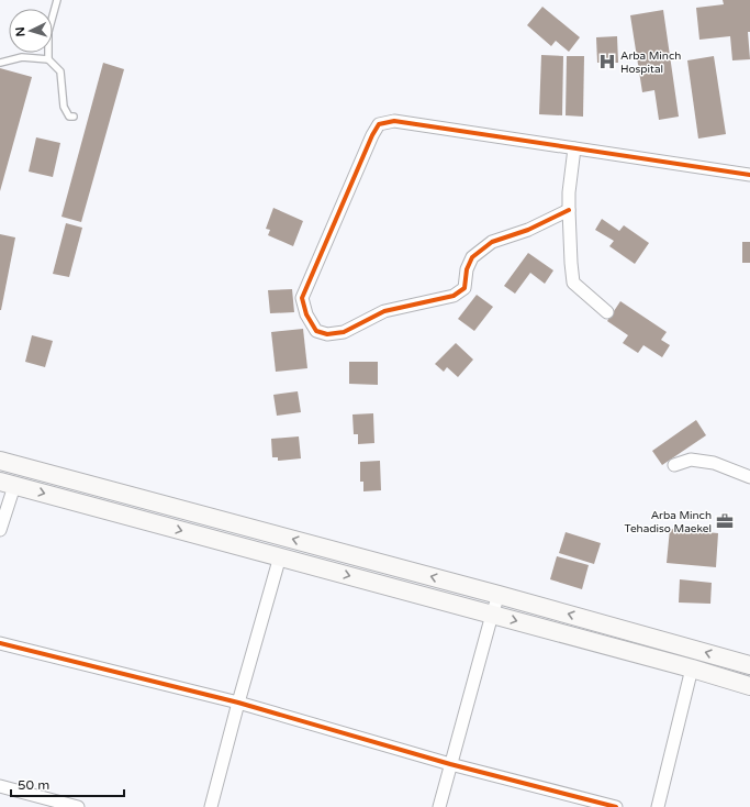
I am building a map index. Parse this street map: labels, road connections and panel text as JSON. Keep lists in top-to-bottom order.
{
  "places": {
    "hospital": ["Arba Minch Hospital"],
    "office": ["Arba Minch Tehadiso Maekel"]
  },
  "scale_bar": "50 m",
  "north": "left"
}
